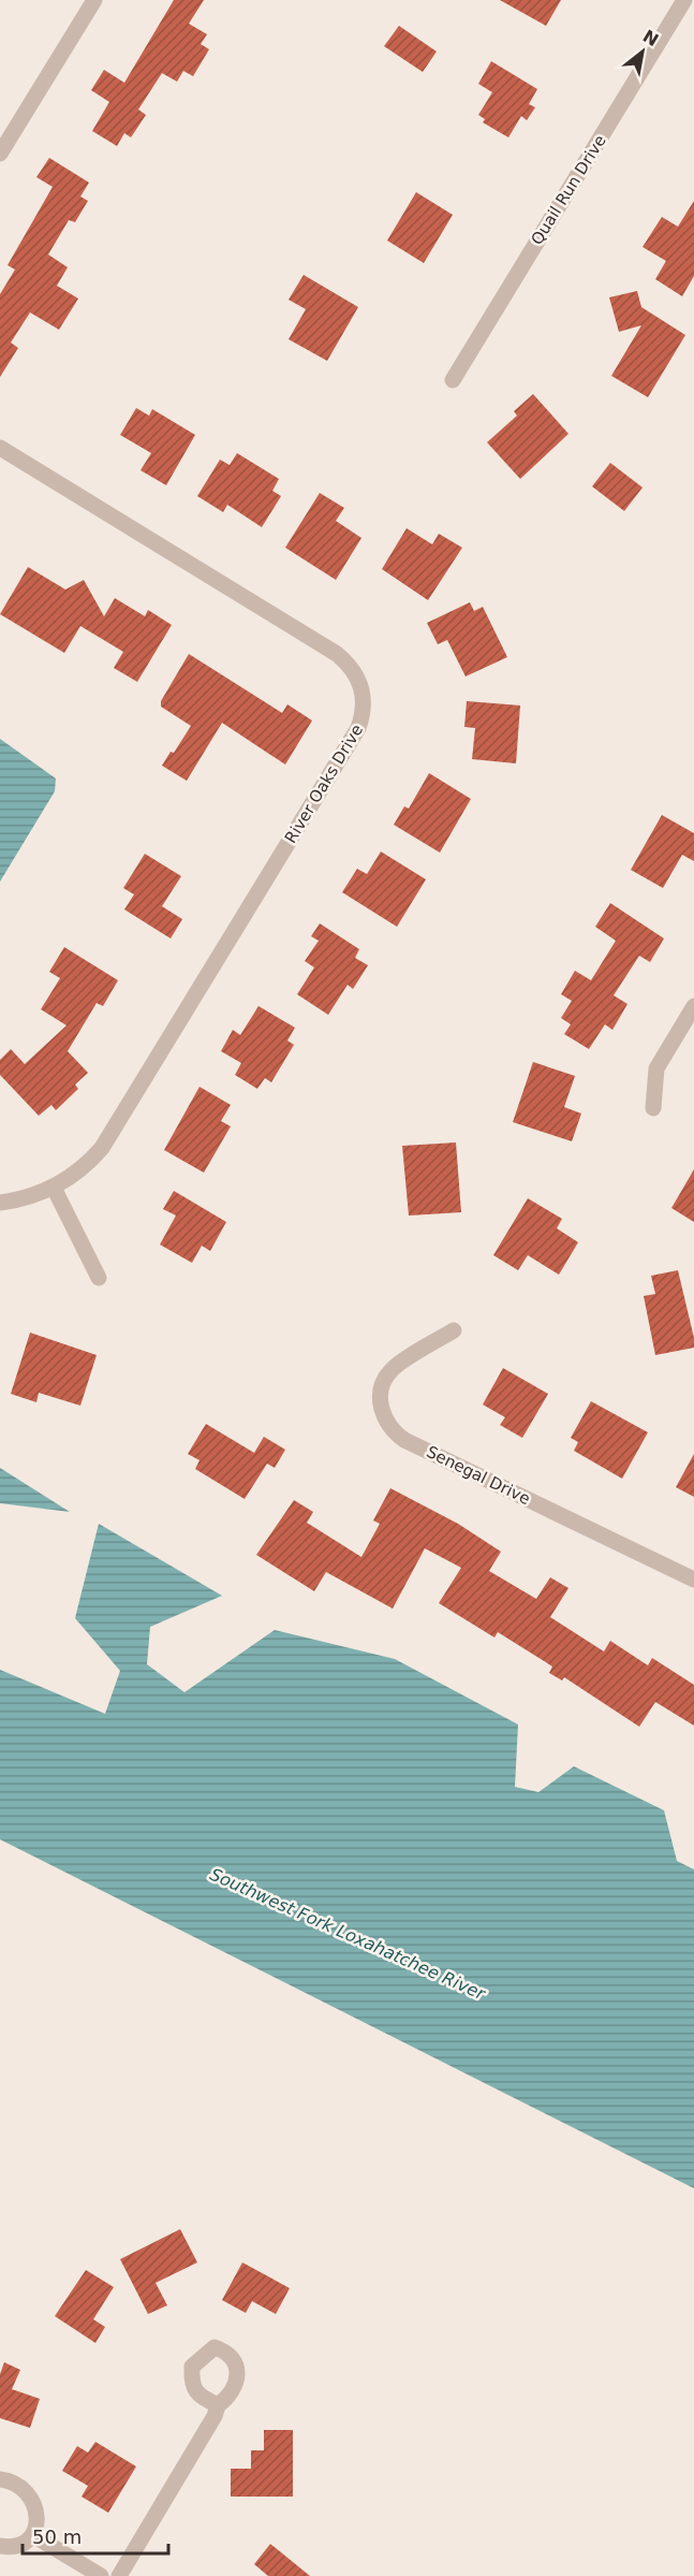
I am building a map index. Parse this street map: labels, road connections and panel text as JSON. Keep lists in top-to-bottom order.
{
  "streets": {
    "street": ["Quail Run Drive", "River Oaks Drive", "Senegal Drive"]
  },
  "water": ["Southwest Fork Loxahatchee River"],
  "scale_bar": "50 m",
  "north": "top right"
}
